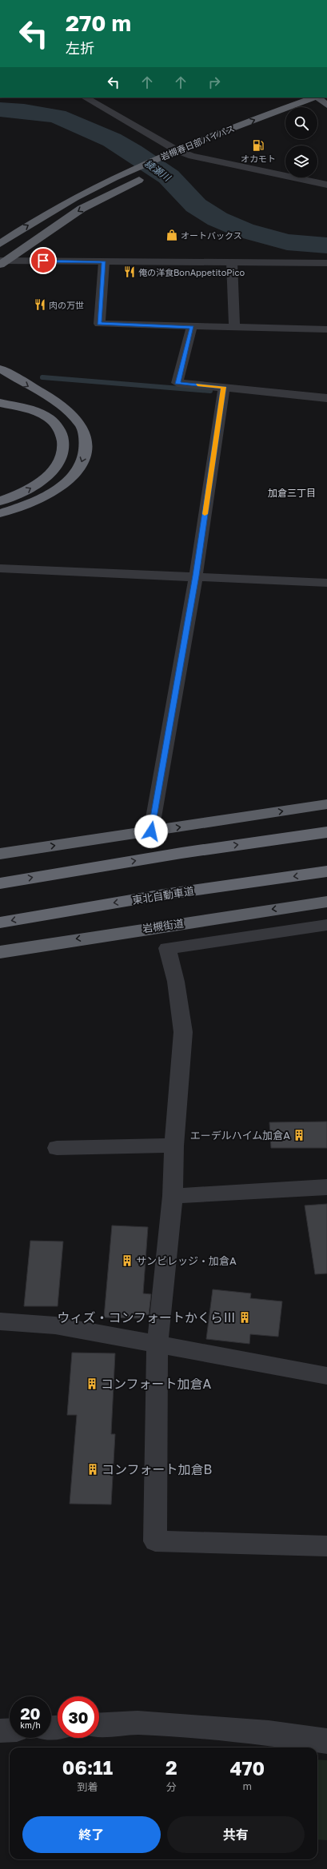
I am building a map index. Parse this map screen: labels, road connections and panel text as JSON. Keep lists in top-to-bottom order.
{
  "streets": {
    "highway": ["岩槻春日部バイパス", "東北自動車道", "岩槻街道"]
  },
  "districts": ["加倉三丁目"],
  "water": ["綾瀬川"],
  "places": {
    "fuel station": ["オカモト"],
    "shop": ["オートバックス"],
    "restaurant": ["俺の洋食BonAppetitoPico", "肉の万世"],
    "building": [
      "エーデルハイム加倉A",
      "サンビレッジ・加倉A",
      "ウィズ・コンフォートかくらⅢ",
      "コンフォート加倉A",
      "コンフォート加倉B"
    ]
  },
  "page": {
    "turn": ["270 m", "左折"],
    "speed": "20 km/h",
    "limit": "30",
    "eta": [
      "06:11",
      "到着",
      "2",
      "分",
      "470",
      "m"
    ],
    "buttons": ["終了", "共有"]
  }
}
